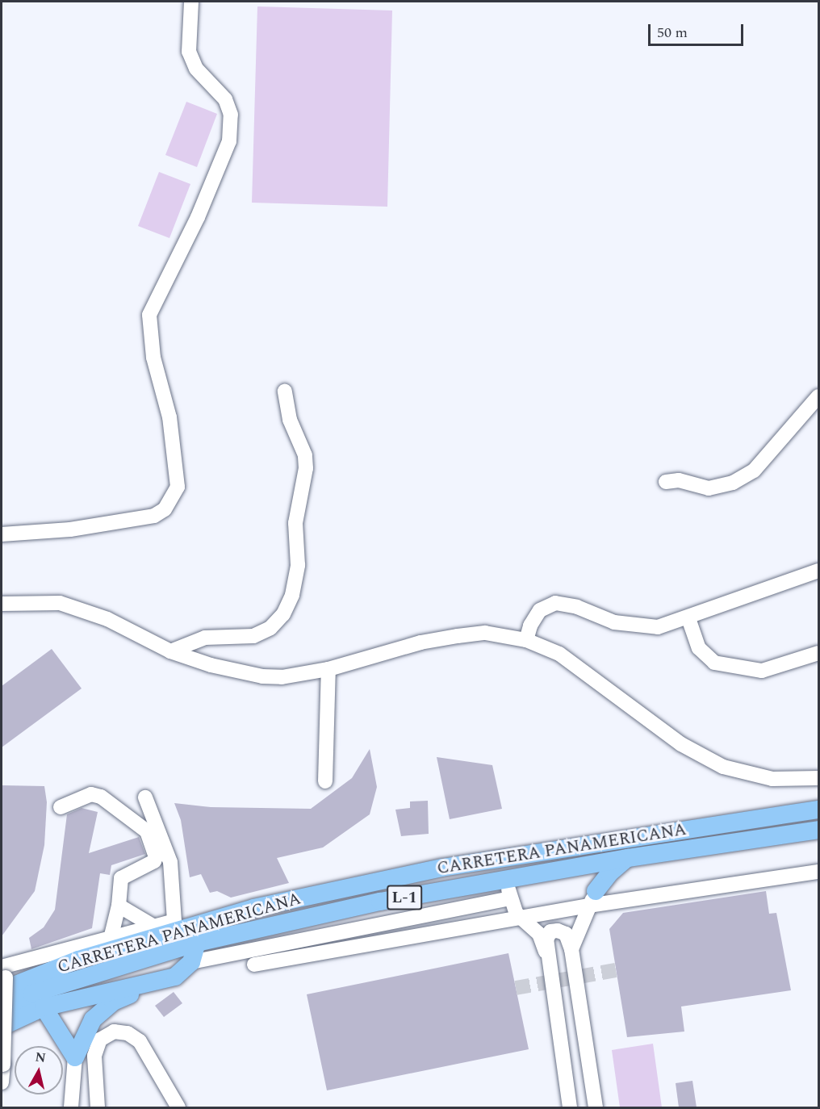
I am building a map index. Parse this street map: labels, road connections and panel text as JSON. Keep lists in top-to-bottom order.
{
  "streets": {
    "main road": ["CARRETERA PANAMERICANA", "L-1"]
  },
  "scale_bar": "50 m",
  "north": "top"
}
